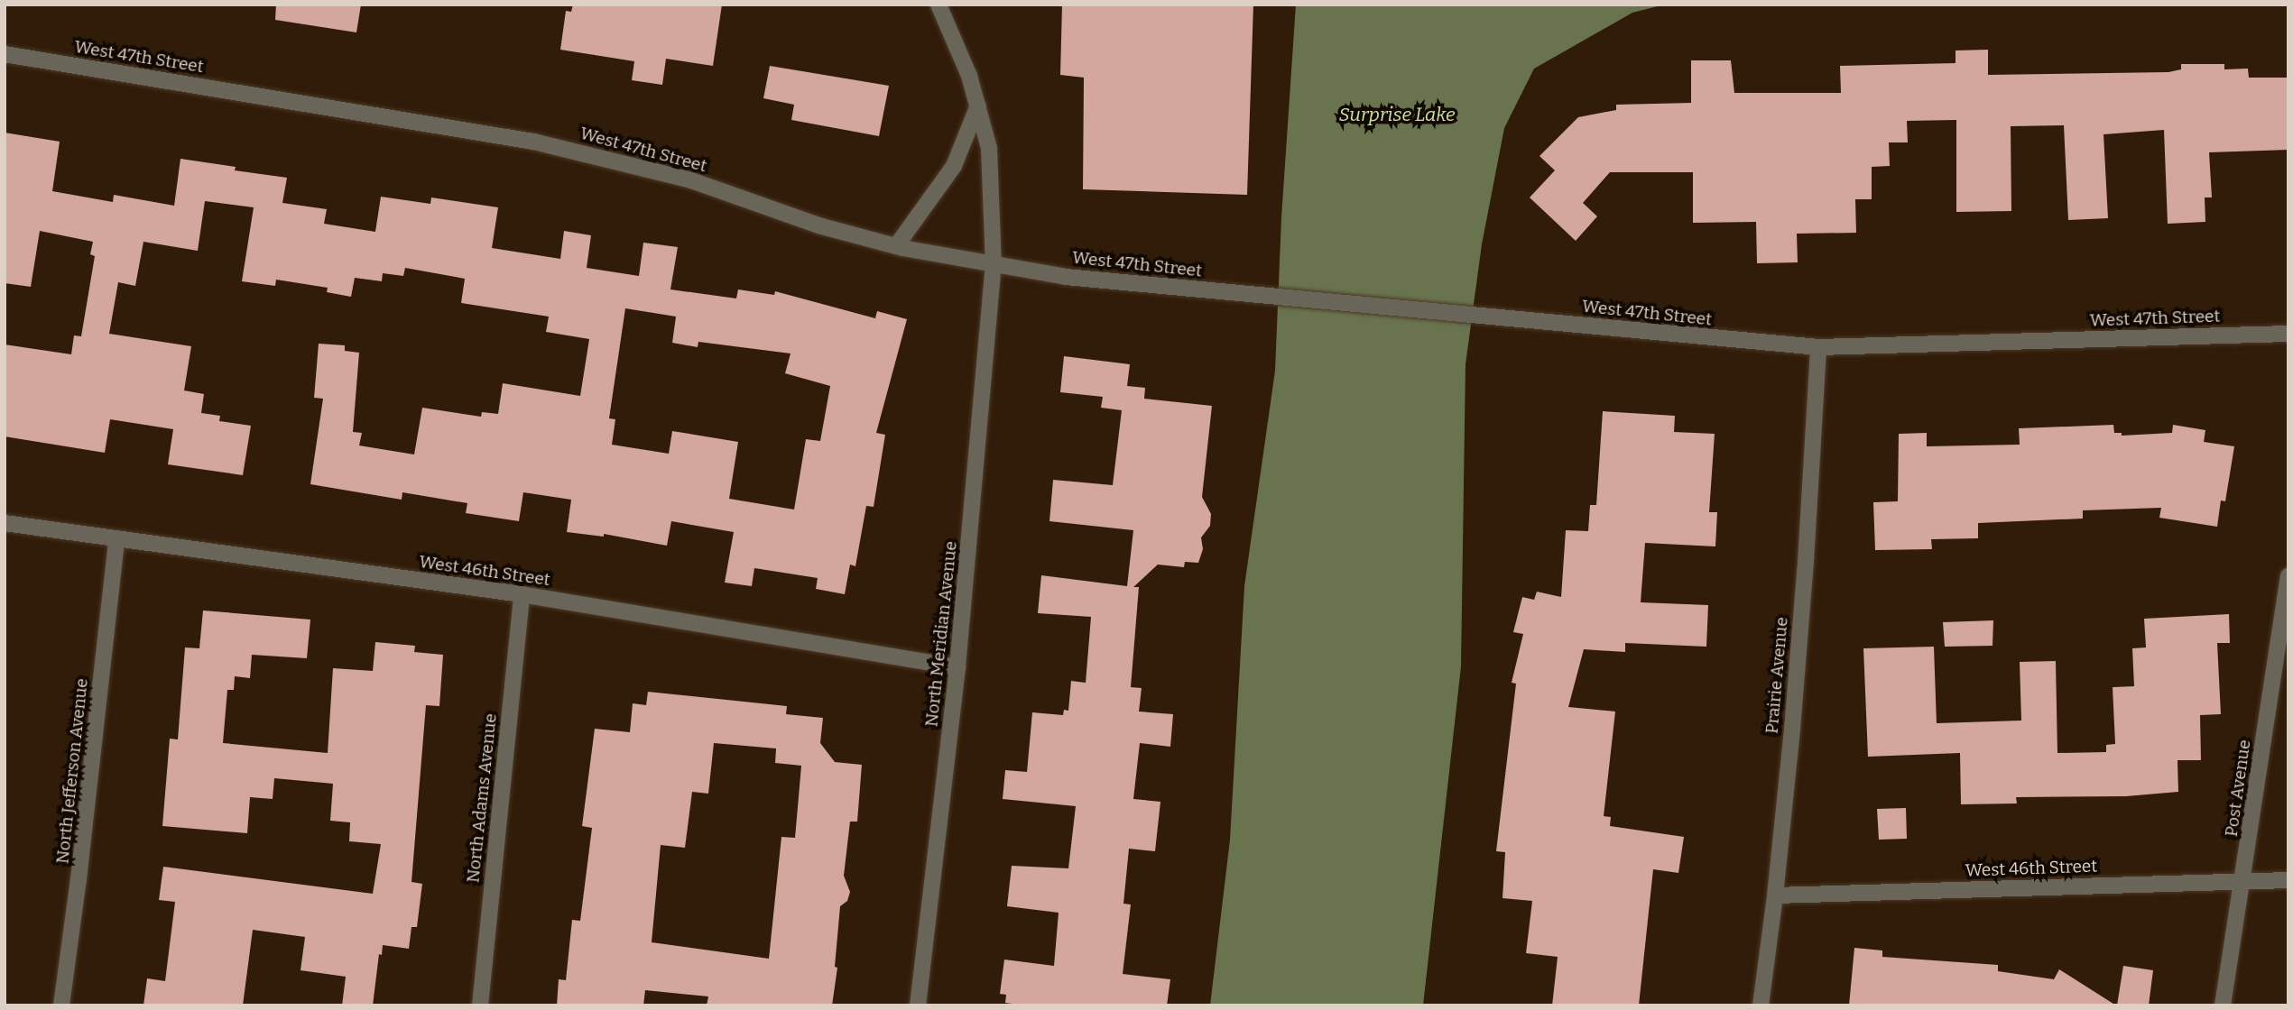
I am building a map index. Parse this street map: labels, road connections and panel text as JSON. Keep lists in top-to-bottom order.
{
  "streets": {
    "street": [
      "West 47th Street",
      "West 46th Street",
      "North Meridian Avenue",
      "Prairie Avenue",
      "North Jefferson Avenue",
      "Post Avenue",
      "North Adams Avenue"
    ]
  },
  "crossings": [
    ["West 47th Street", "North Meridian Avenue"],
    ["West 47th Street", "Prairie Avenue"],
    ["West 46th Street", "North Meridian Avenue"],
    ["West 46th Street", "Prairie Avenue"],
    ["West 46th Street", "North Jefferson Avenue"],
    ["West 46th Street", "Post Avenue"],
    ["West 46th Street", "North Adams Avenue"]
  ],
  "water": ["Surprise Lake"]
}
